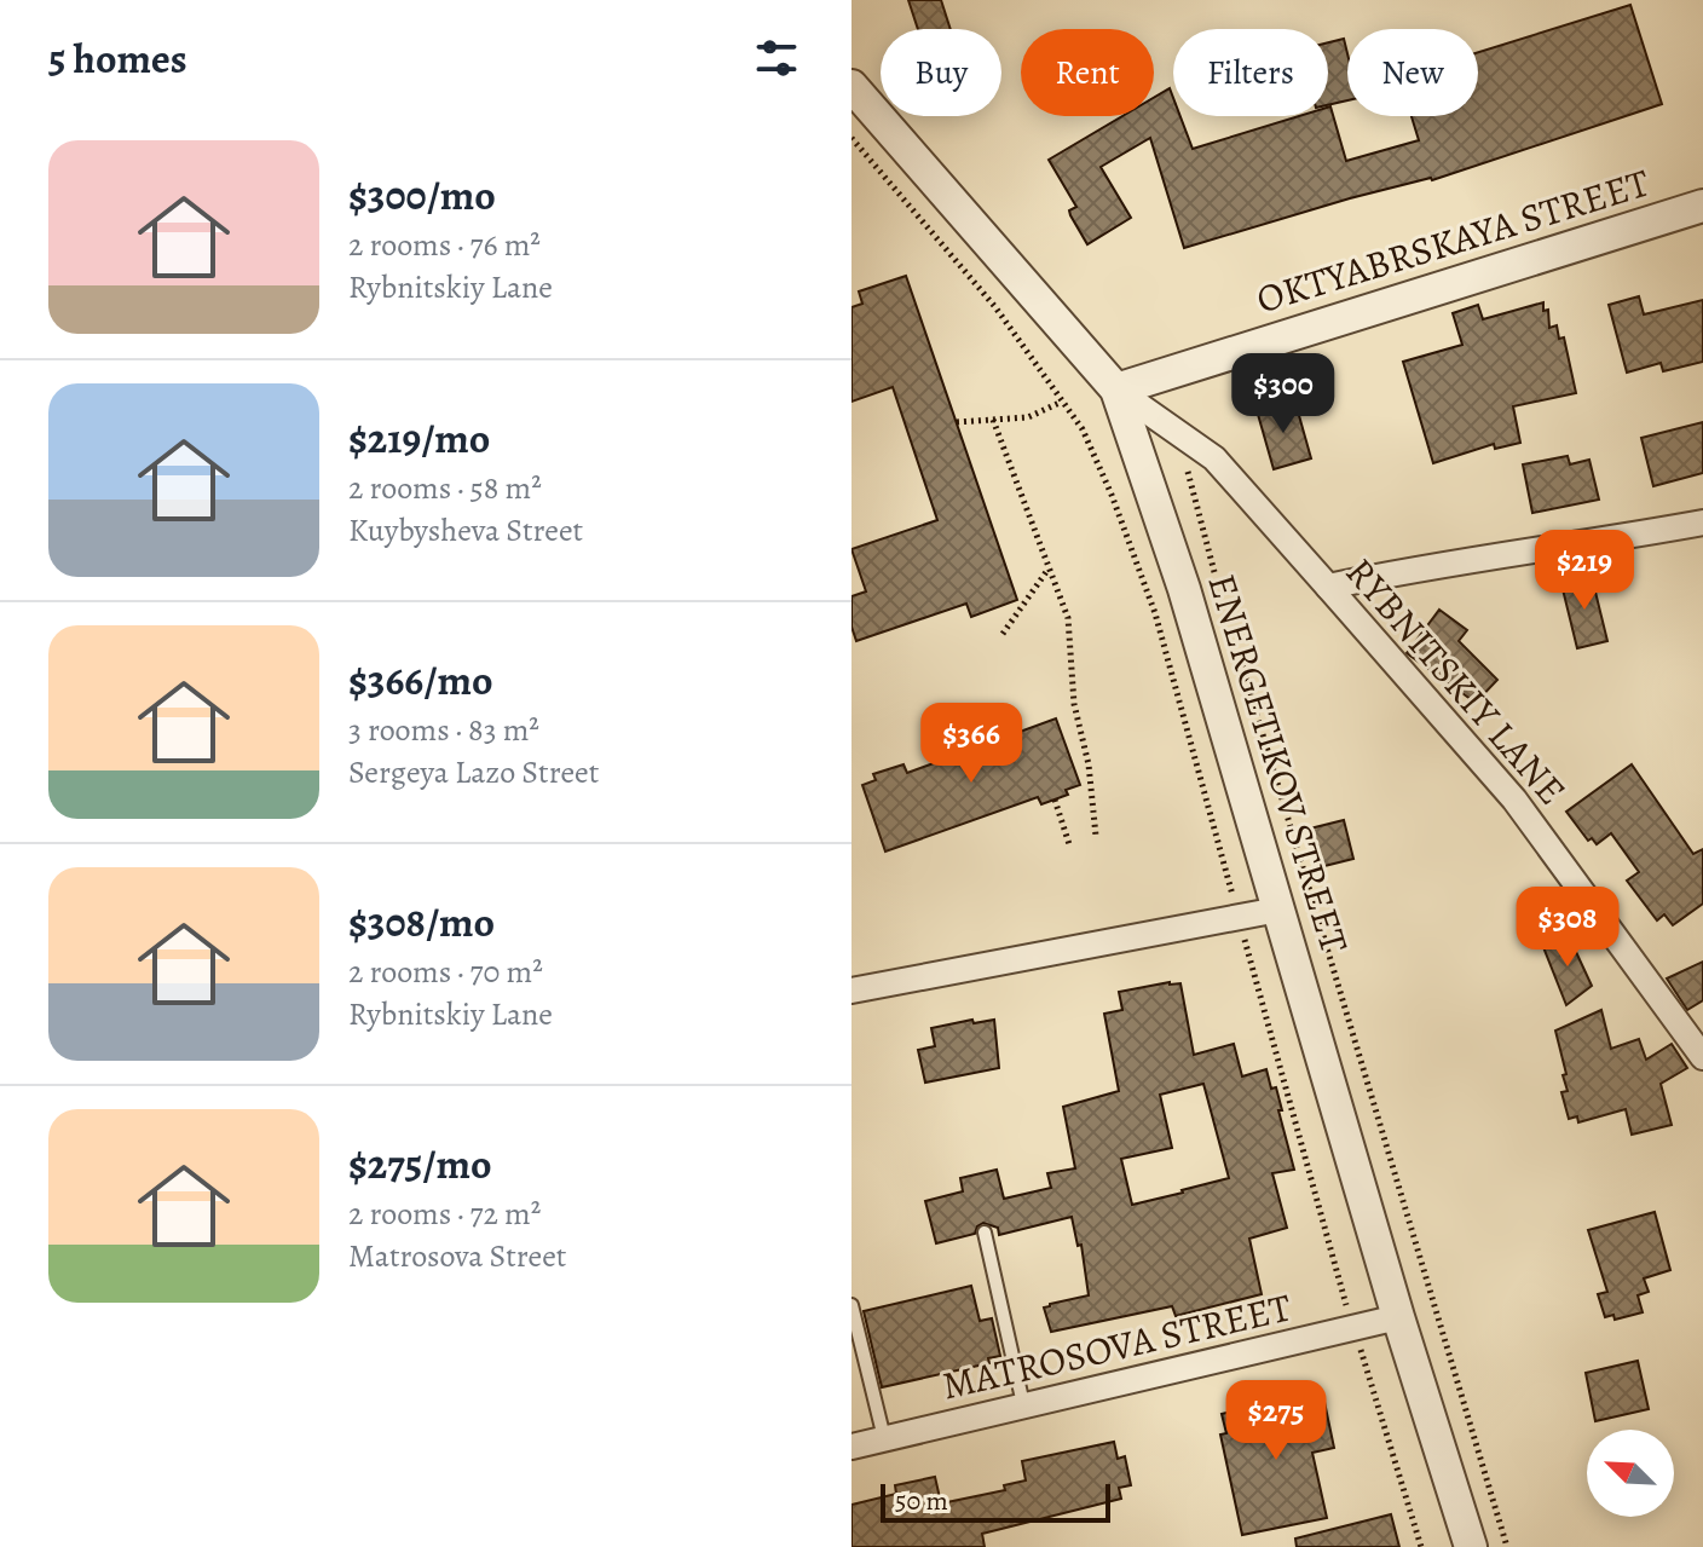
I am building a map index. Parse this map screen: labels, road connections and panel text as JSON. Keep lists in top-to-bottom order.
{
  "streets": {
    "street": [
      "OKTYABRSKAYA STREET",
      "RYBNITSKIY LANE",
      "ENERGETIKOV STREET",
      "MATROSOVA STREET"
    ]
  },
  "crossings": [
    ["OKTYABRSKAYA STREET", "RYBNITSKIY LANE"],
    ["OKTYABRSKAYA STREET", "ENERGETIKOV STREET"],
    ["RYBNITSKIY LANE", "ENERGETIKOV STREET"],
    ["ENERGETIKOV STREET", "MATROSOVA STREET"]
  ],
  "scale_bar": "50 m",
  "north": "top left",
  "page": {
    "heading": "5 homes",
    "chip": [
      "Buy",
      "Rent",
      "Filters",
      "New"
    ],
    "list": [
      {
        "name": "$300/mo",
        "note": "2 rooms · 76 m² · Rybnitskiy Lane"
      },
      {
        "name": "$219/mo",
        "note": "2 rooms · 58 m² · Kuybysheva Street"
      },
      {
        "name": "$366/mo",
        "note": "3 rooms · 83 m² · Sergeya Lazo Street"
      },
      {
        "name": "$308/mo",
        "note": "2 rooms · 70 m² · Rybnitskiy Lane"
      },
      {
        "name": "$275/mo",
        "note": "2 rooms · 72 m² · Matrosova Street"
      }
    ],
    "price": [
      "$300",
      "$219",
      "$366",
      "$308",
      "$275"
    ],
    "scale": "50 m"
  }
}
